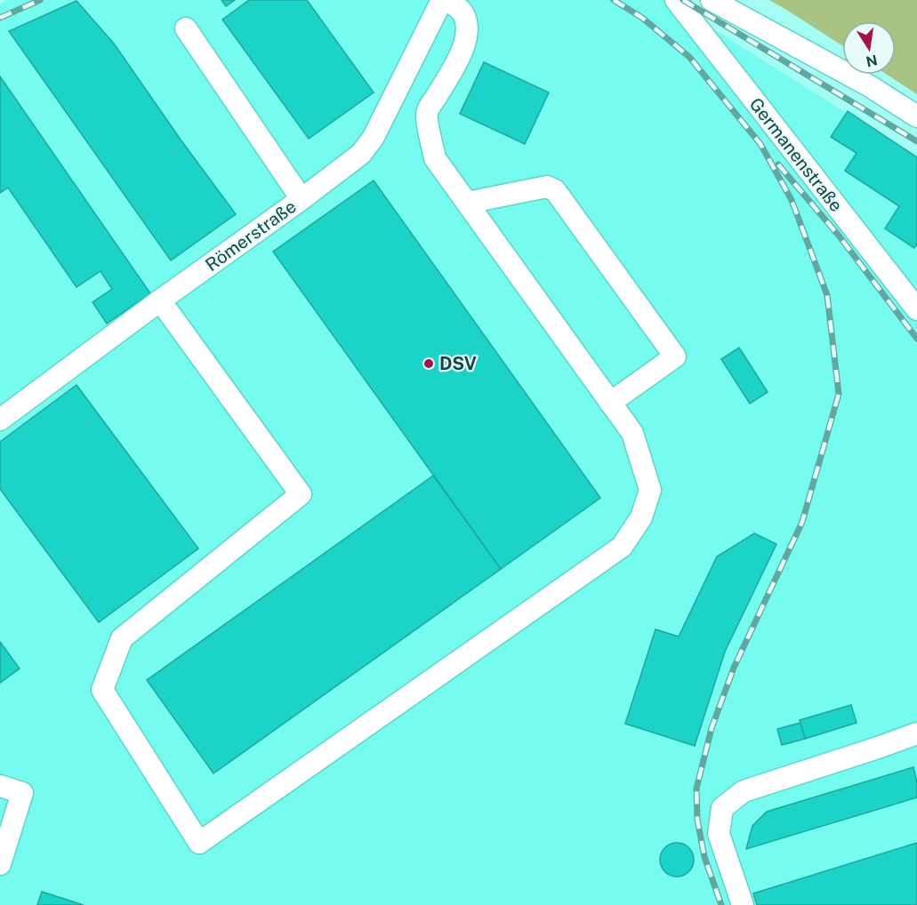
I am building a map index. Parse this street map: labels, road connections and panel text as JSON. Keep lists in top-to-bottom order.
{
  "streets": {
    "street": ["Germanenstraße", "Römerstraße"]
  },
  "places": ["DSV"],
  "north": "bottom"
}
